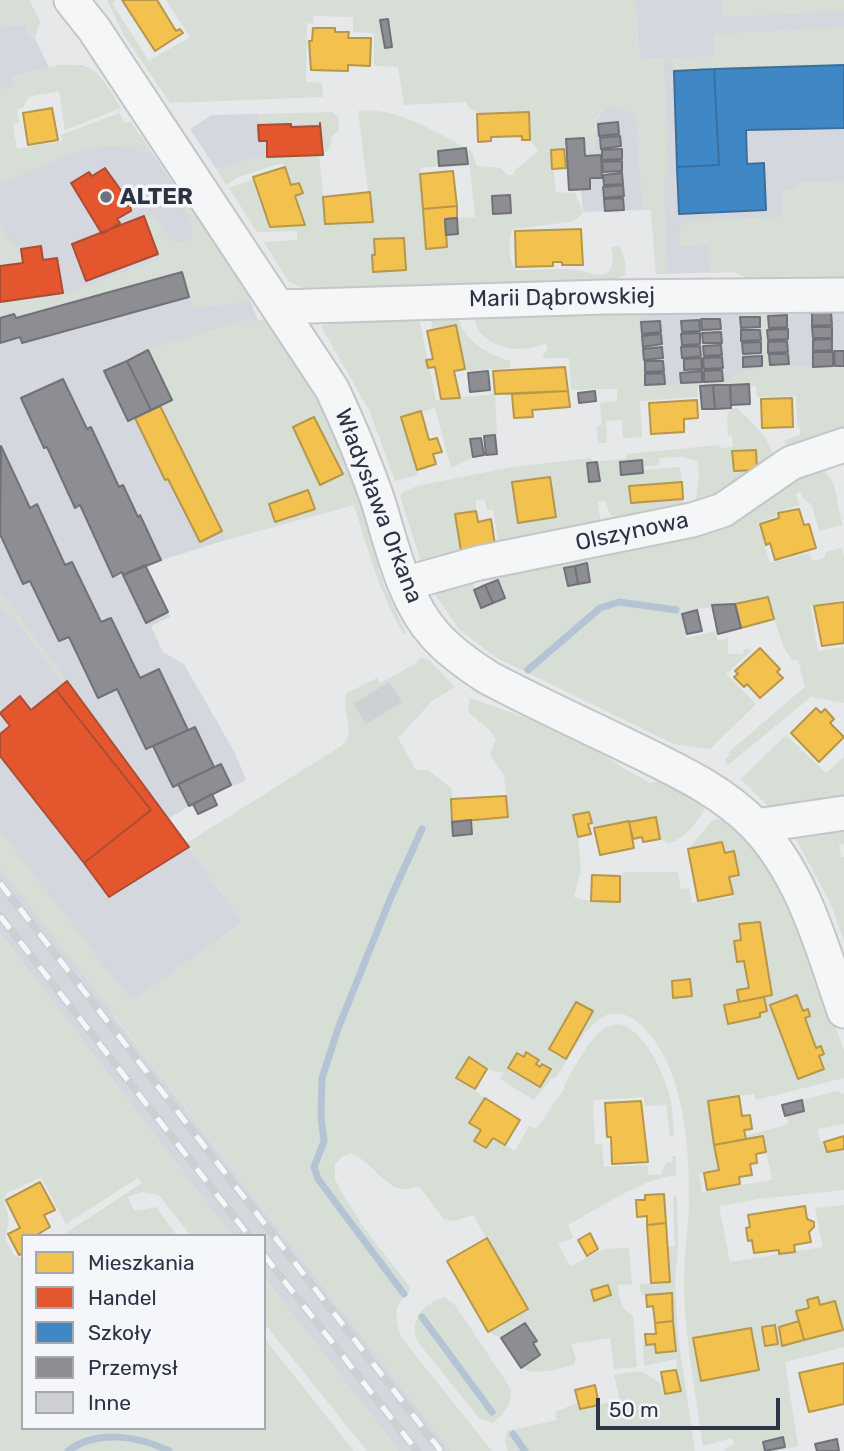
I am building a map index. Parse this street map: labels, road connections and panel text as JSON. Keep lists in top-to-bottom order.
{
  "streets": {
    "street": ["Marii Dąbrowskiej", "Władysława Orkana", "Olszynowa"]
  },
  "crossings": [
    ["Marii Dąbrowskiej", "Władysława Orkana"],
    ["Władysława Orkana", "Olszynowa"]
  ],
  "places": ["ALTER"],
  "legend": [
    "Mieszkania",
    "Handel",
    "Szkoły",
    "Przemysł",
    "Inne"
  ],
  "scale_bar": "50 m"
}
